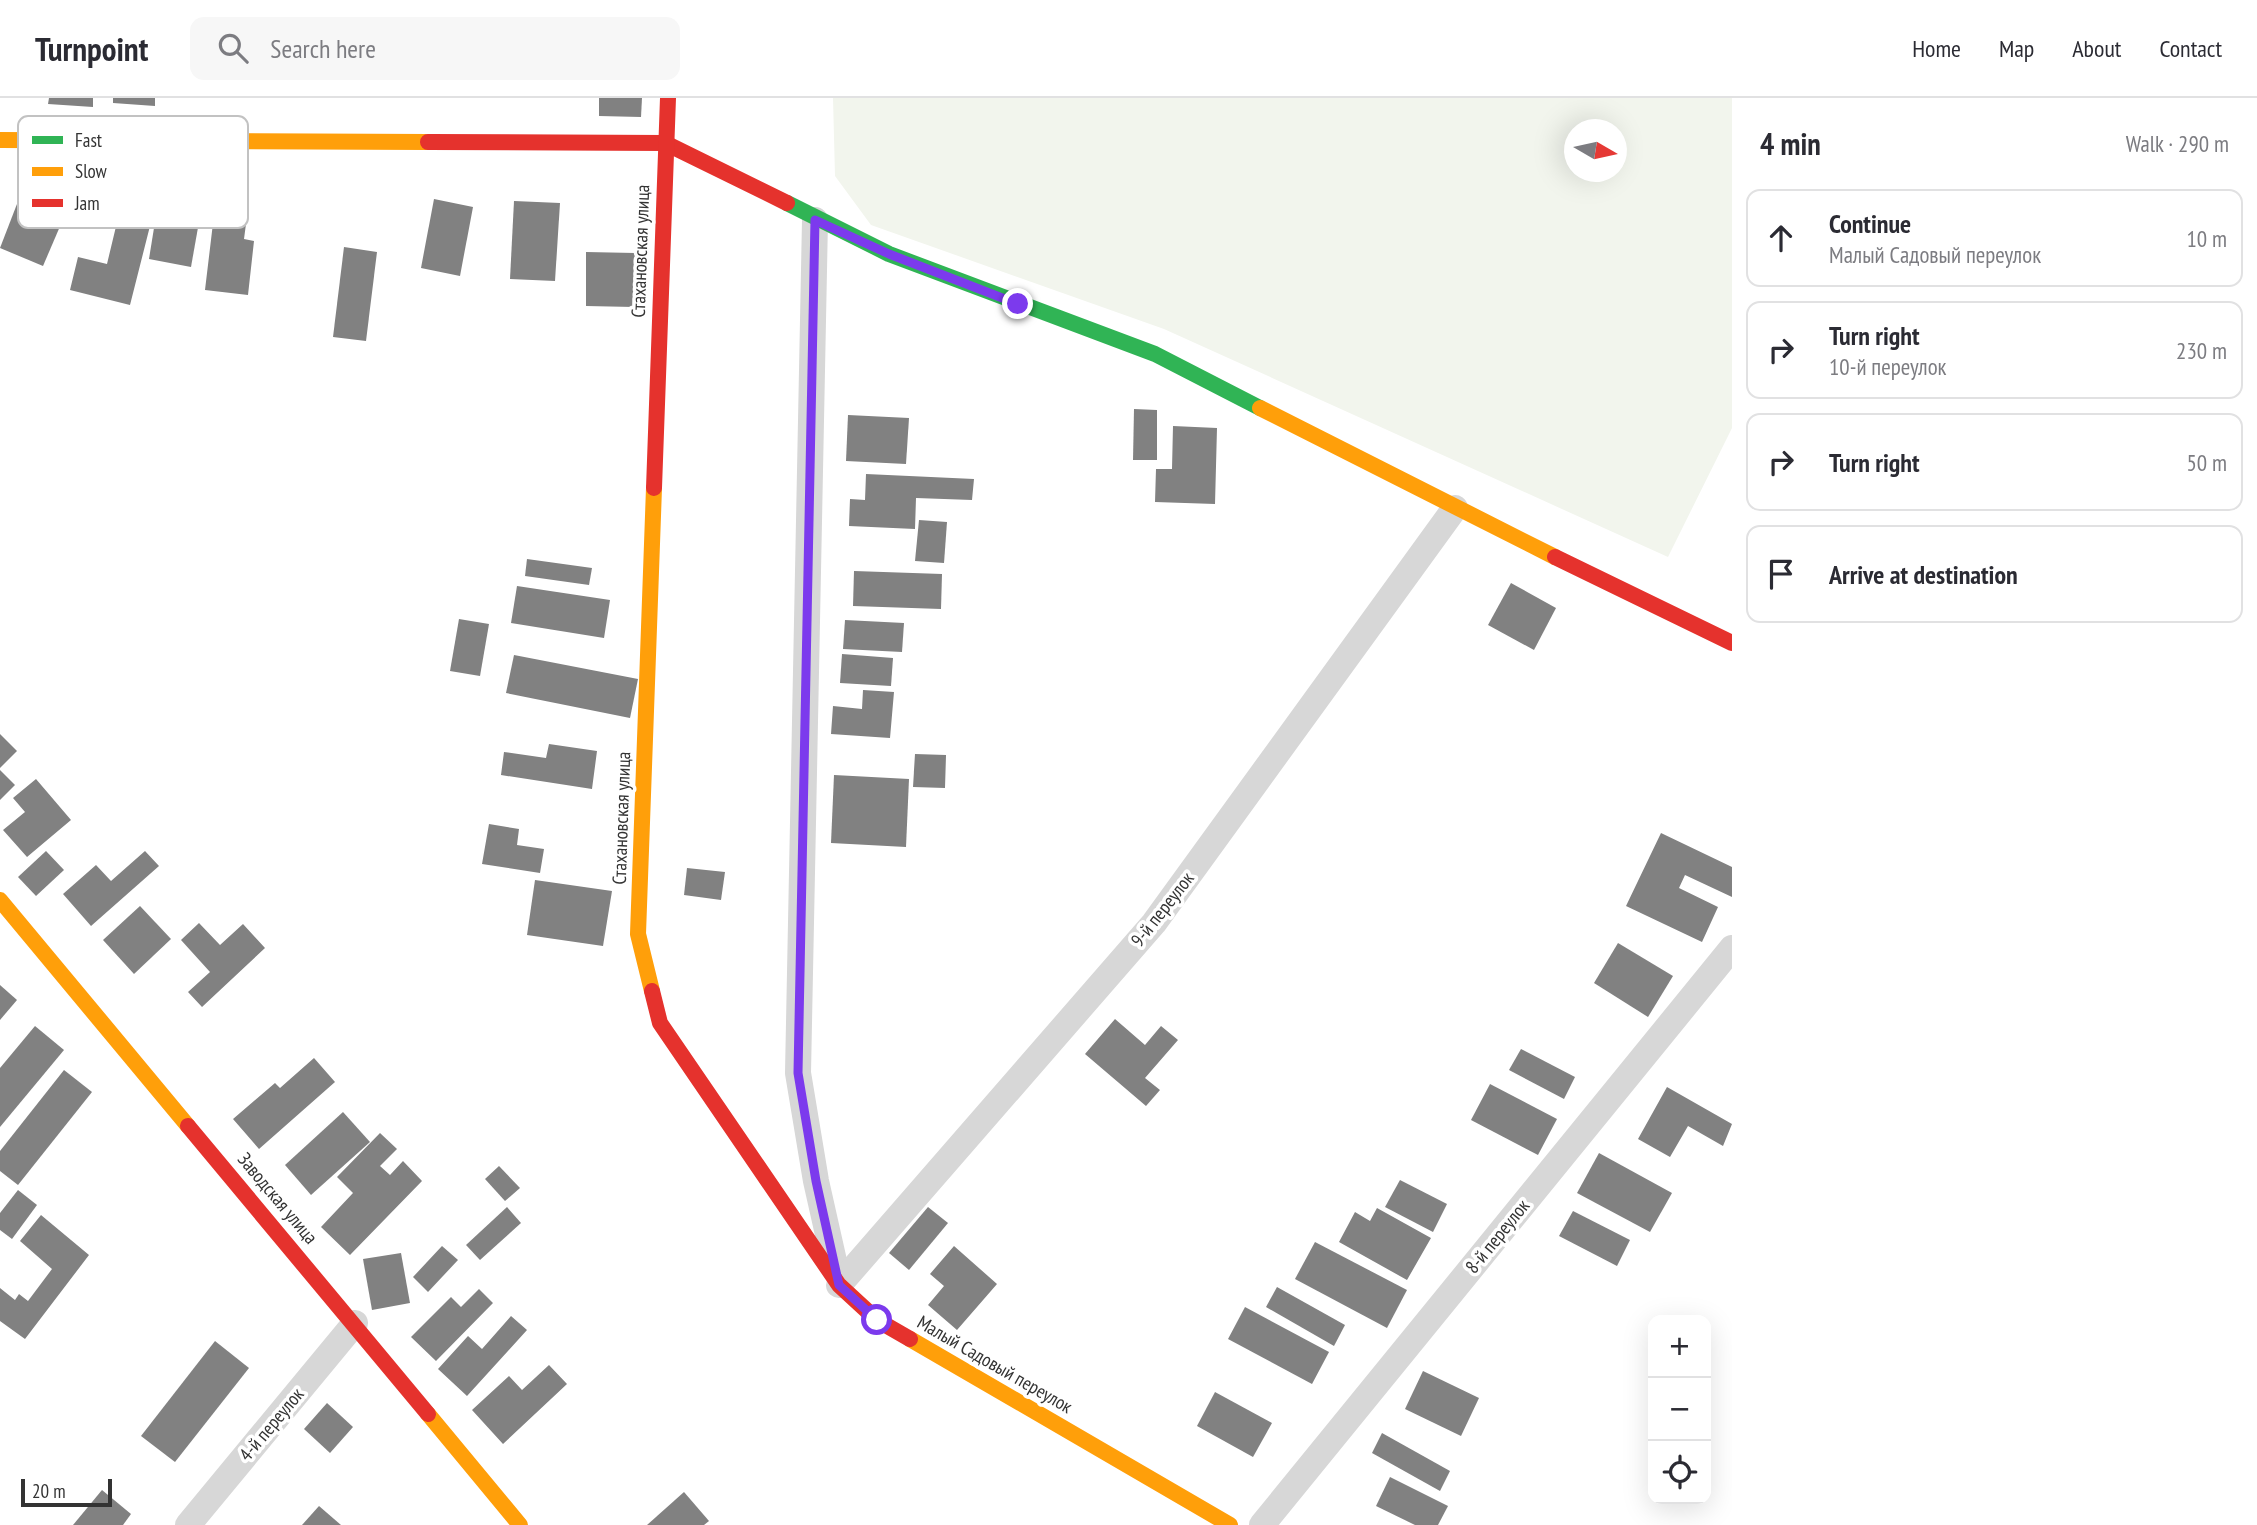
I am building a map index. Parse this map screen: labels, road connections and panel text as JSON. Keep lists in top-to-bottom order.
{
  "streets": {
    "street": [
      "Стахановская улица",
      "9-й переулок",
      "Заводская улица",
      "8-й переулок",
      "Малый Садовый переулок",
      "4-й переулок"
    ]
  },
  "crossings": [
    ["Стахановская улица", "Малый Садовый переулок"],
    ["9-й переулок", "Малый Садовый переулок"],
    ["Заводская улица", "4-й переулок"]
  ],
  "legend": ["Fast", "Slow", "Jam"],
  "scale_bar": "20 m",
  "north": "right",
  "page": {
    "header": "Turnpoint",
    "search": "Search here",
    "nav": [
      "Home",
      "Map",
      "About",
      "Contact"
    ],
    "heading": ["4 min", "Walk · 290 m"],
    "list": [
      ["Continue", "Малый Садовый переулок", "10 m"],
      ["Turn right", "10-й переулок", "230 m"],
      ["Turn right", "50 m"],
      "Arrive at destination"
    ],
    "map_buttons": ["+", "−"],
    "scale": "20 m"
  }
}
